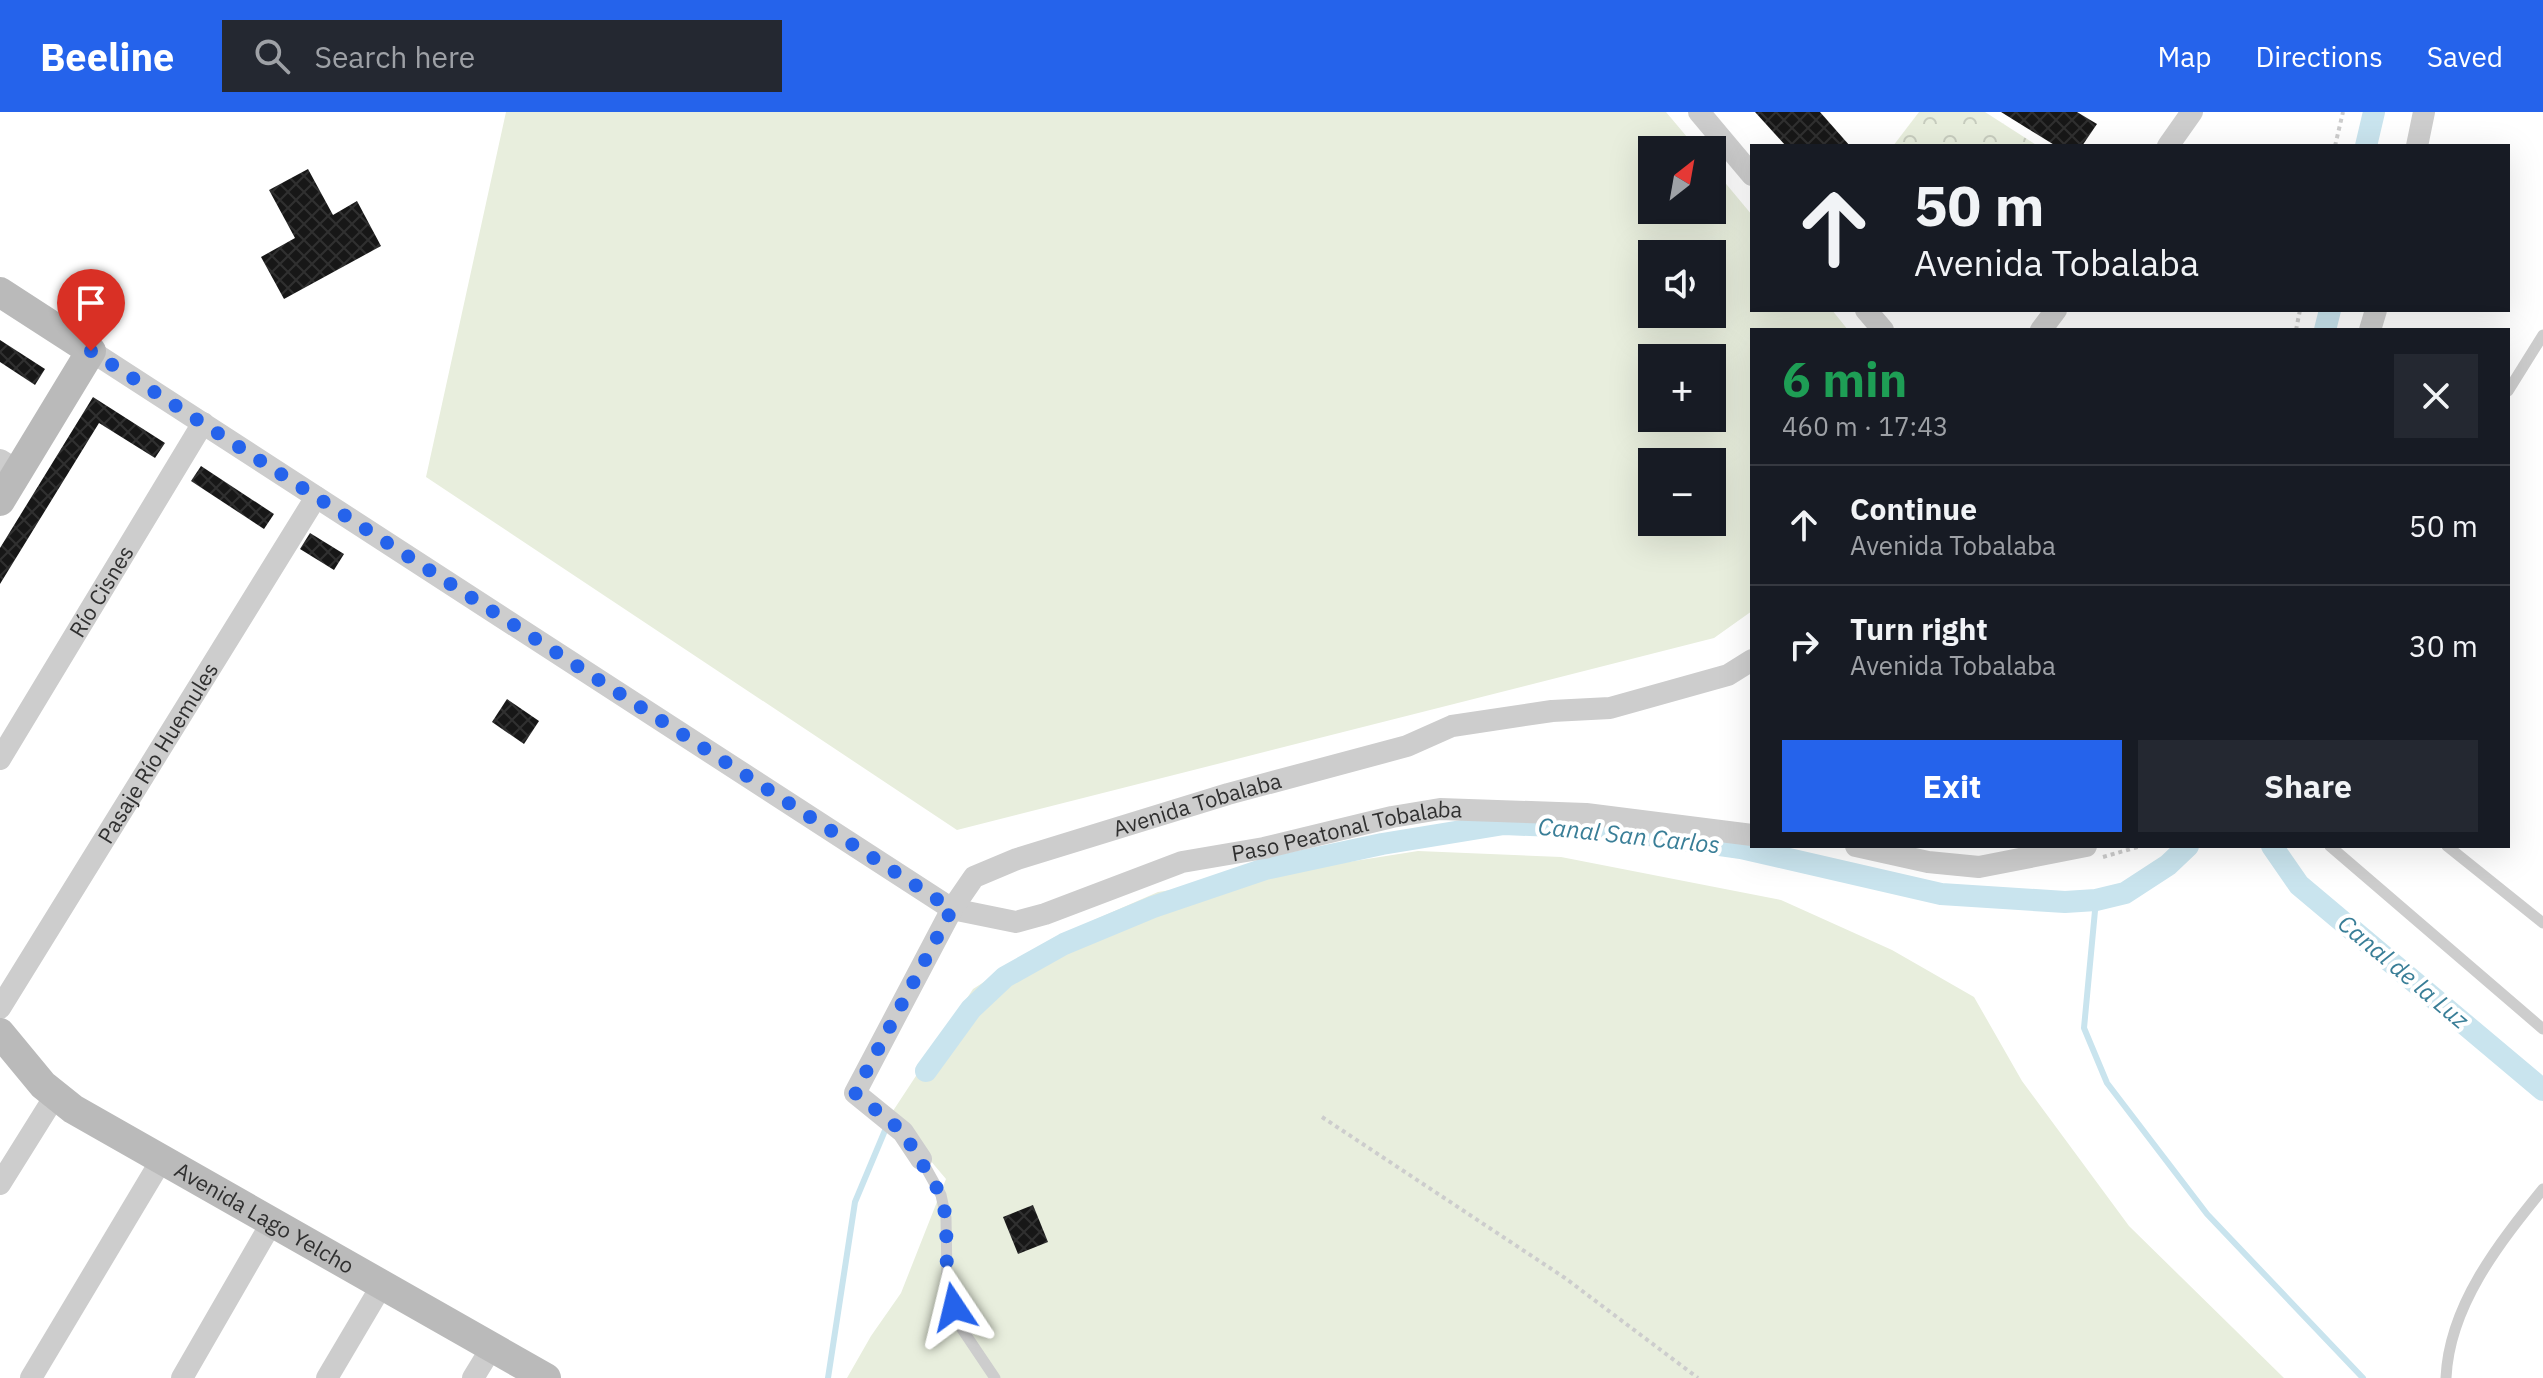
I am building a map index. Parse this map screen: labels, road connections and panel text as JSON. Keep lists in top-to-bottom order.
{
  "streets": {
    "street": [
      "Río Cisnes",
      "Pasaje Río Huemules",
      "Avenida Tobalaba",
      "Paso Peatonal Tobalaba",
      "Avenida Lago Yelcho"
    ]
  },
  "crossings": [
    ["Avenida Tobalaba", "Paso Peatonal Tobalaba"]
  ],
  "water": ["Canal San Carlos", "Canal de la Luz"],
  "north": "top right",
  "page": {
    "header": "Beeline",
    "search": "Search here",
    "nav": ["Map", "Directions", "Saved"],
    "map_buttons": ["+", "−"],
    "turn": ["50 m", "Avenida Tobalaba"],
    "heading": ["6 min", "460 m · 17:43"],
    "list": [
      {
        "name": "Continue",
        "note": "Avenida Tobalaba",
        "value": "50 m"
      },
      {
        "name": "Turn right",
        "note": "Avenida Tobalaba",
        "value": "30 m"
      }
    ],
    "buttons": ["Exit", "Share"]
  }
}
